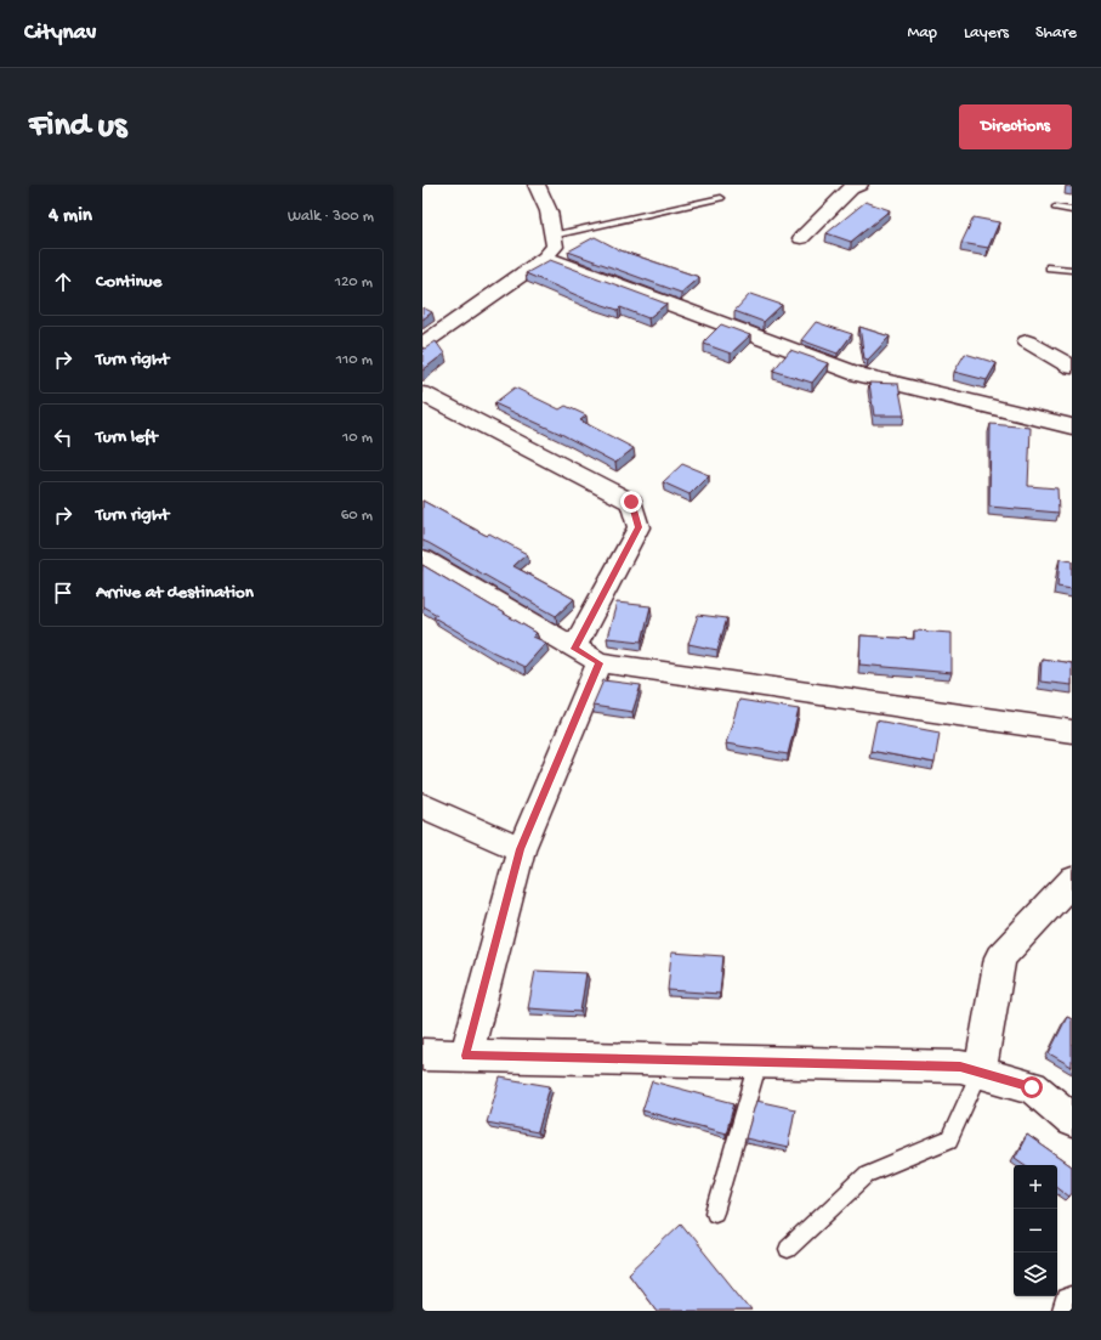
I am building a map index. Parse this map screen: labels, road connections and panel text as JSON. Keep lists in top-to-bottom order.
{
  "page": {
    "header": "Citynav",
    "nav": ["Map", "Layers", "Share"],
    "buttons": "Directions",
    "title": "Find us",
    "heading": ["4 min", "Walk · 300 m"],
    "list": [
      ["Continue", "120 m"],
      ["Turn right", "110 m"],
      ["Turn left", "10 m"],
      ["Turn right", "60 m"],
      "Arrive at destination"
    ],
    "map_buttons": ["+", "−"]
  }
}
